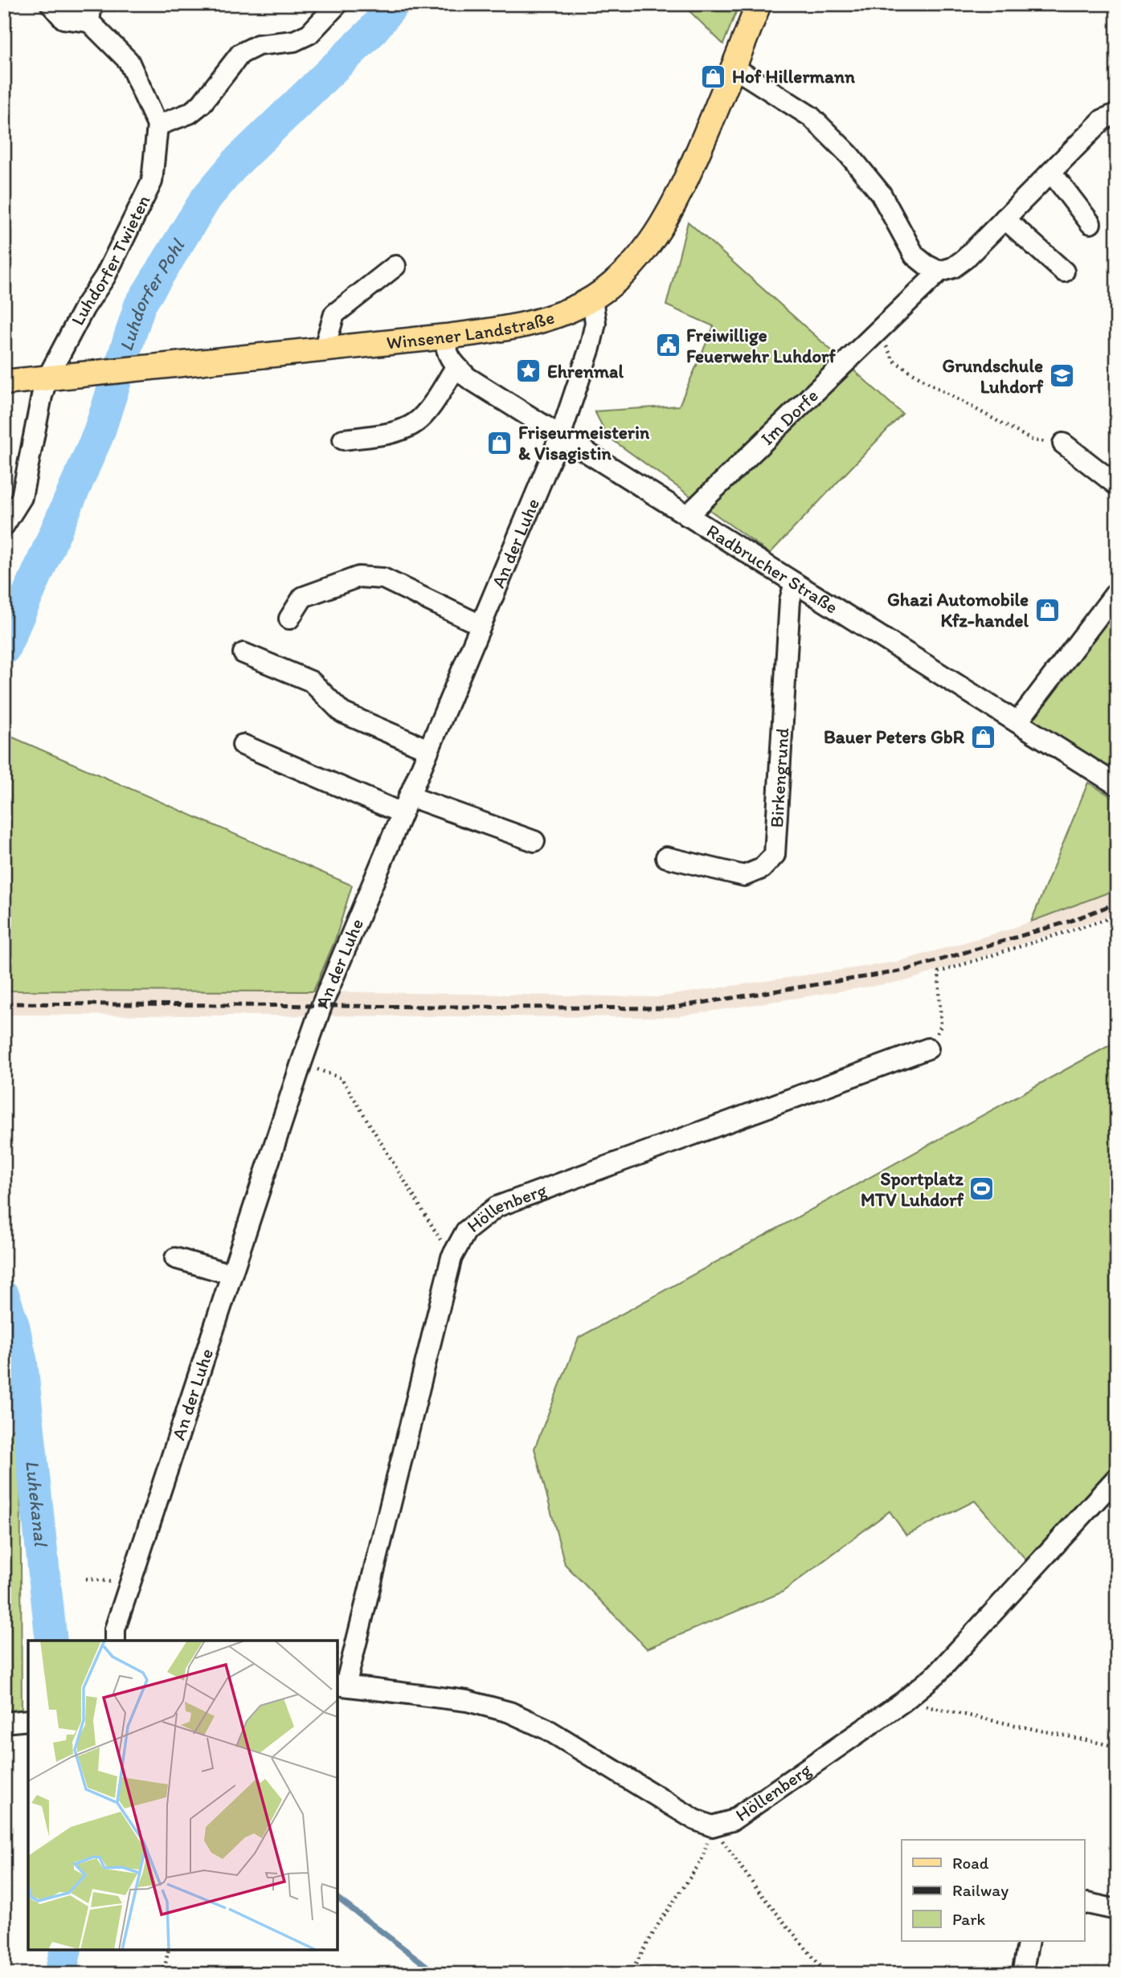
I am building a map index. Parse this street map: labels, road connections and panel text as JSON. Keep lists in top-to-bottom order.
{
  "streets": {
    "main road": ["Winsener Landstraße"],
    "street": [
      "Luhdorfer Twieten",
      "Im Dorfe",
      "An der Luhe",
      "Radbrucher Straße",
      "Birkengrund",
      "Höllenberg"
    ]
  },
  "crossings": [
    ["Luhdorfer Twieten", "Winsener Landstraße"],
    ["Winsener Landstraße", "An der Luhe"],
    ["Winsener Landstraße", "Radbrucher Straße"],
    ["Im Dorfe", "Radbrucher Straße"],
    ["An der Luhe", "Radbrucher Straße"],
    ["Radbrucher Straße", "Birkengrund"]
  ],
  "water": ["Luhdorfer Pohl", "Luhekanal"],
  "places": {
    "shop": [
      "Hof Hillermann",
      "Friseurmeisterin & Visagistin",
      "Ghazi Automobile Kfz-handel",
      "Bauer Peters GbR"
    ],
    "public building": ["Freiwillige Feuerwehr Luhdorf"],
    "place": ["Ehrenmal"],
    "school or university": ["Grundschule Luhdorf"],
    "sports": ["Sportplatz MTV Luhdorf"]
  },
  "legend": ["Road", "Railway", "Park"]
}
